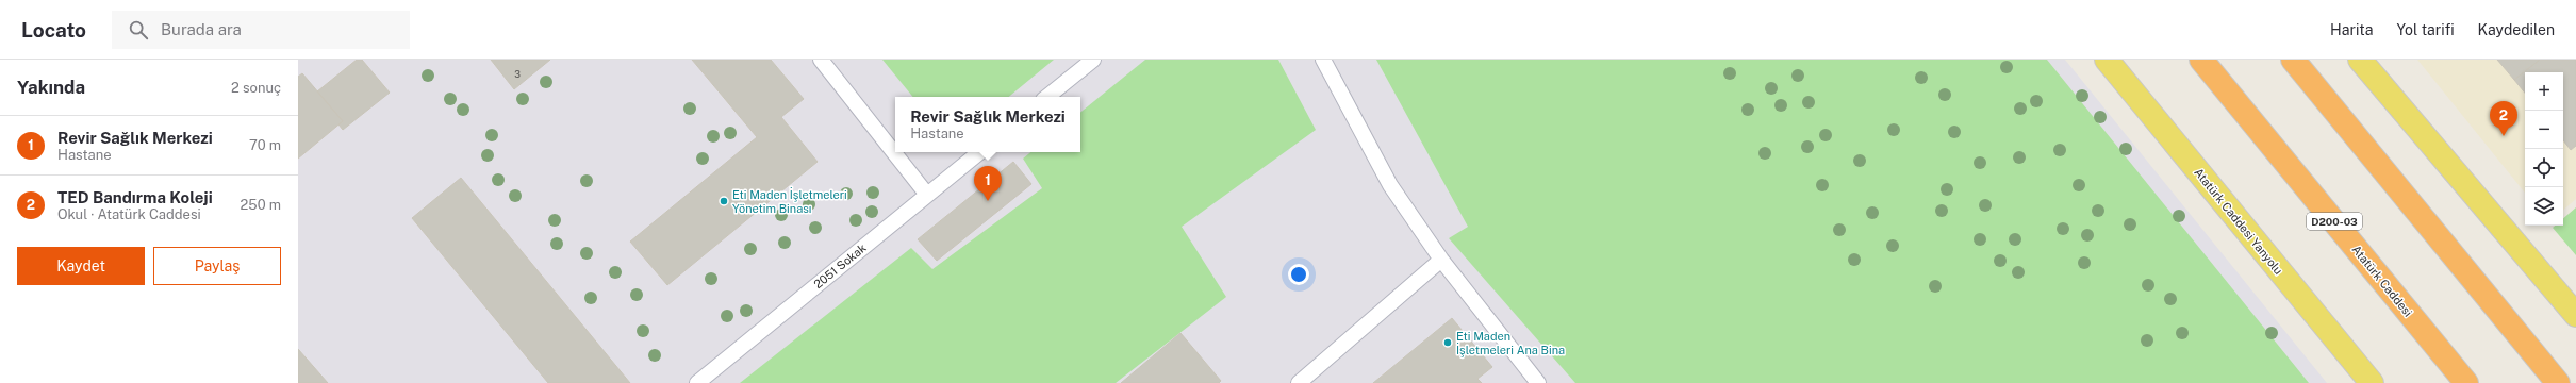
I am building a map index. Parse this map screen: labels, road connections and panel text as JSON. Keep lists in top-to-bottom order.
{
  "streets": {
    "highway": ["D200-03", "Atatürk Caddesi"],
    "main road": ["Atatürk Caddesi Yanyolu"],
    "lane": ["2051 Sokak"]
  },
  "places": ["Eti Maden İşletmeleri Yönetim Binası", "Eti Maden İşletmeleri Ana Bina"],
  "house_numbers": ["3"],
  "page": {
    "header": "Locato",
    "search": "Burada ara",
    "nav": ["Harita", "Yol tarifi", "Kaydedilen"],
    "heading": ["Yakında", "2 sonuç"],
    "map_buttons": ["+", "−"],
    "popup": ["Revir Sağlık Merkezi", "Hastane"],
    "pins": ["2", "1"],
    "list": [
      {
        "mark": "1",
        "name": "Revir Sağlık Merkezi",
        "note": "Hastane",
        "value": "70 m"
      },
      {
        "mark": "2",
        "name": "TED Bandırma Koleji",
        "note": "Okul · Atatürk Caddesi",
        "value": "250 m"
      }
    ],
    "buttons": ["Kaydet", "Paylaş"]
  }
}
